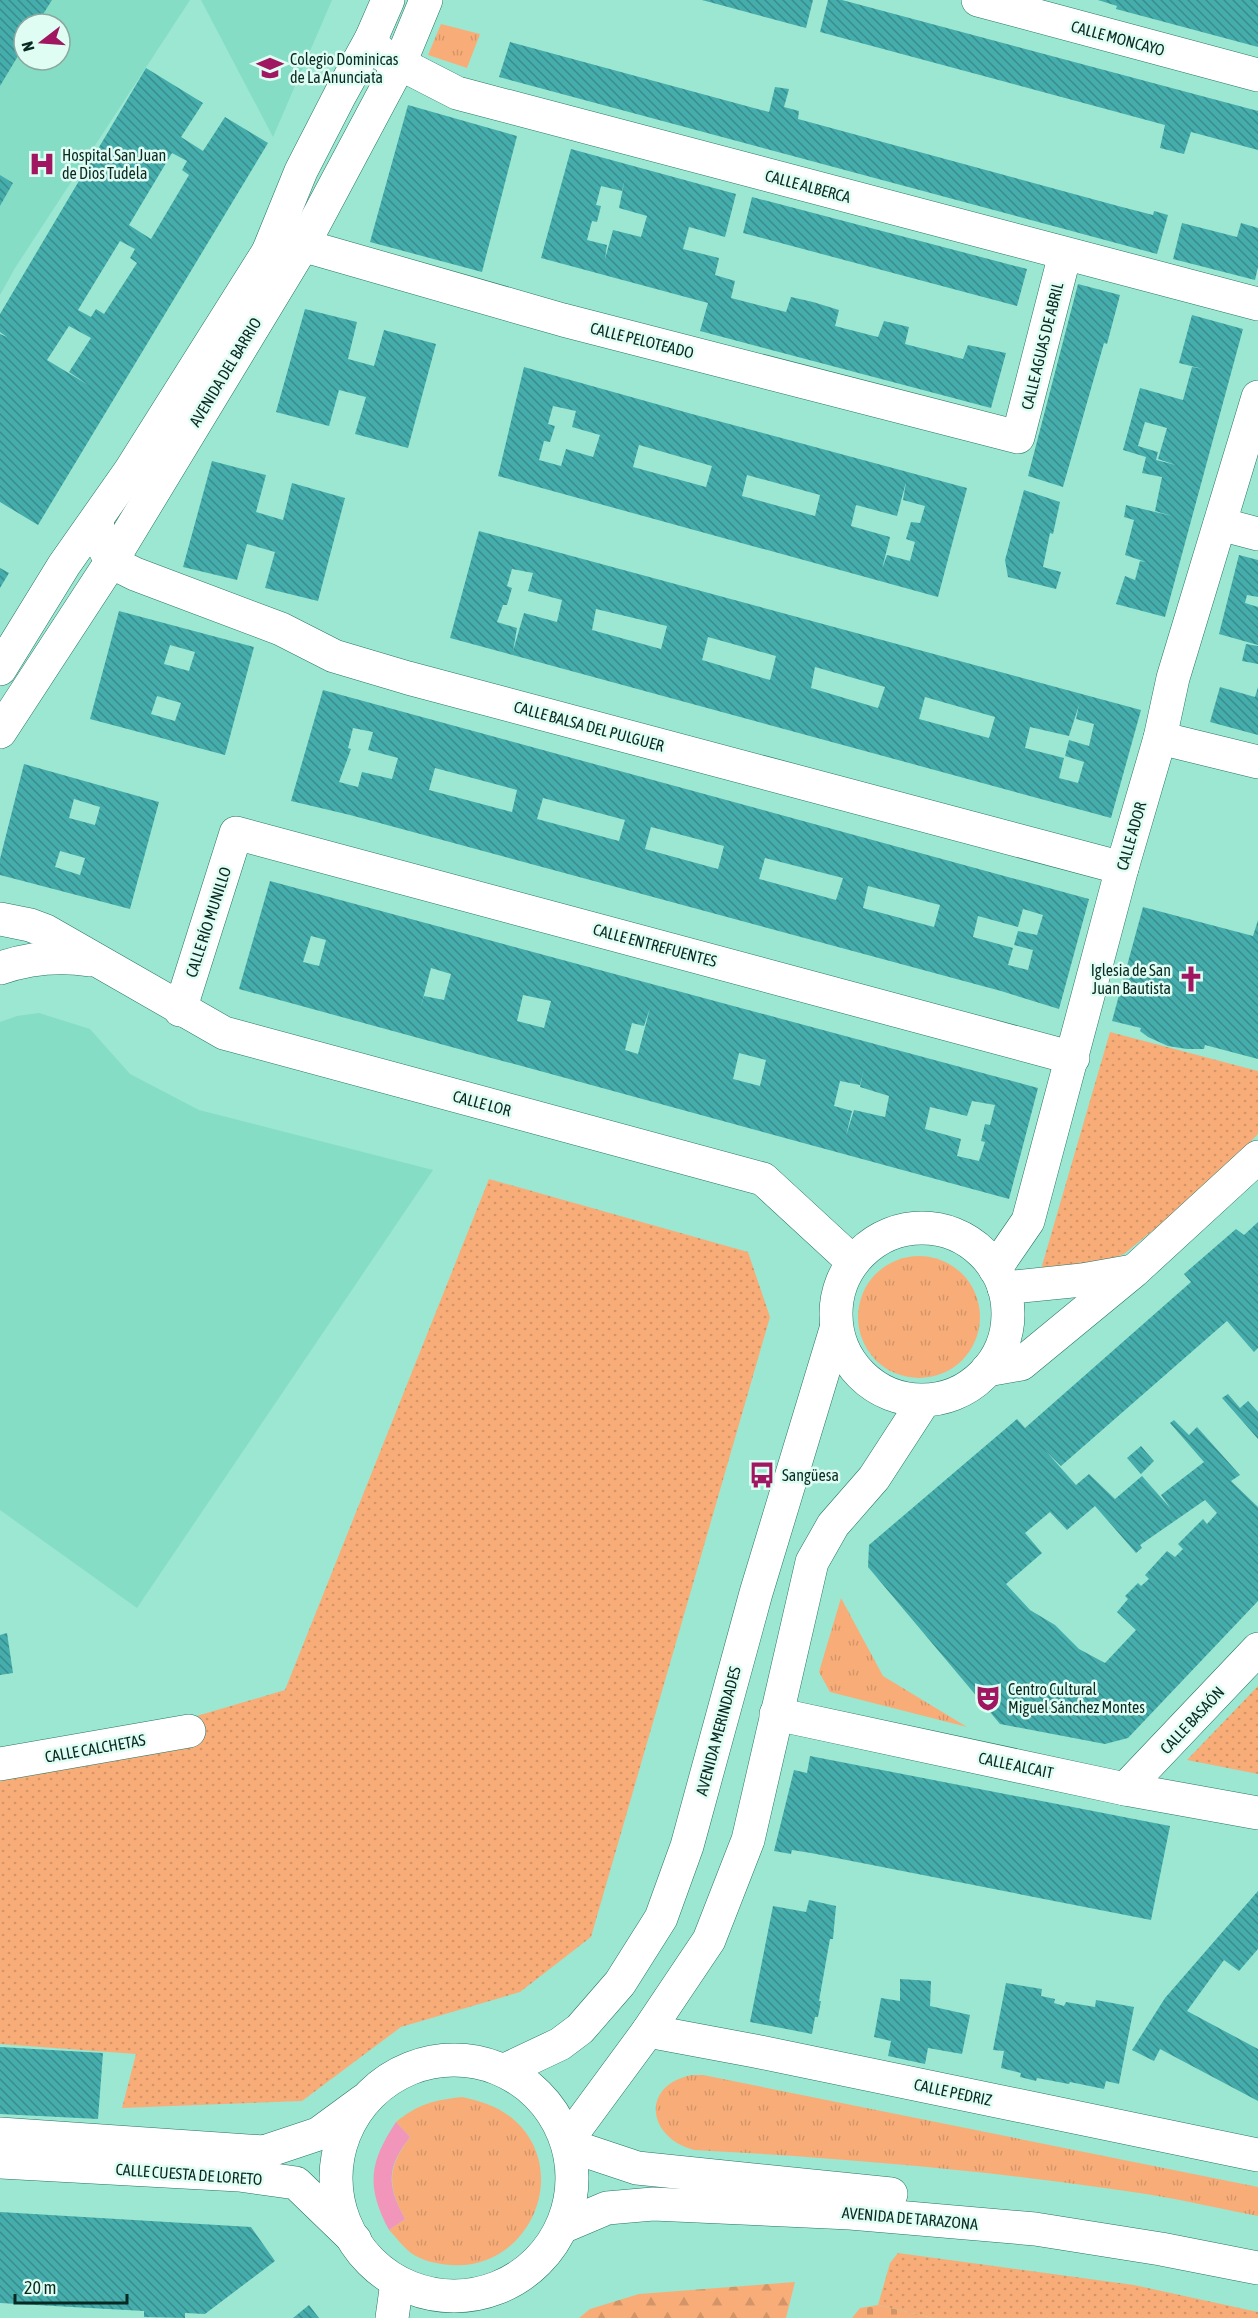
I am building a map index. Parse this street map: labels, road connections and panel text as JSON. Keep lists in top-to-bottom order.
{
  "streets": {
    "street": [
      "CALLE MONCAYO",
      "CALLE ALBERCA",
      "CALLE PELOTEADO",
      "CALLE AGUAS DE ABRIL",
      "AVENIDA DEL BARRIO",
      "CALLE BALSA DEL PULGUER",
      "CALLE ADOR",
      "CALLE RÍO MUNILLO",
      "CALLE ENTREFUENTES",
      "CALLE LOR",
      "CALLE BASAÓN",
      "AVENIDA MERINDADES",
      "CALLE CALCHETAS",
      "CALLE ALCAIT",
      "CALLE PEDRIZ",
      "CALLE CUESTA DE LORETO",
      "AVENIDA DE TARAZONA"
    ]
  },
  "crossings": [
    ["CALLE ALBERCA", "CALLE AGUAS DE ABRIL"],
    ["CALLE ALBERCA", "AVENIDA DEL BARRIO"],
    ["CALLE PELOTEADO", "CALLE AGUAS DE ABRIL"],
    ["CALLE PELOTEADO", "AVENIDA DEL BARRIO"],
    ["AVENIDA DEL BARRIO", "CALLE BALSA DEL PULGUER"],
    ["CALLE BALSA DEL PULGUER", "CALLE ADOR"],
    ["CALLE ADOR", "CALLE ENTREFUENTES"],
    ["CALLE ADOR", "CALLE LOR"],
    ["CALLE ADOR", "AVENIDA MERINDADES"],
    ["CALLE RÍO MUNILLO", "CALLE ENTREFUENTES"],
    ["CALLE RÍO MUNILLO", "CALLE LOR"],
    ["CALLE LOR", "AVENIDA MERINDADES"],
    ["CALLE BASAÓN", "CALLE ALCAIT"]
  ],
  "places": {
    "school or university": ["Colegio Dominicas de La Anunciata"],
    "hospital": ["Hospital San Juan de Dios Tudela"],
    "church": ["Iglesia de San Juan Bautista"],
    "bus stop": ["Sangüesa"],
    "theatre": ["Centro Cultural Miguel Sánchez Montes"]
  },
  "scale_bar": "20 m",
  "north": "left"
}
